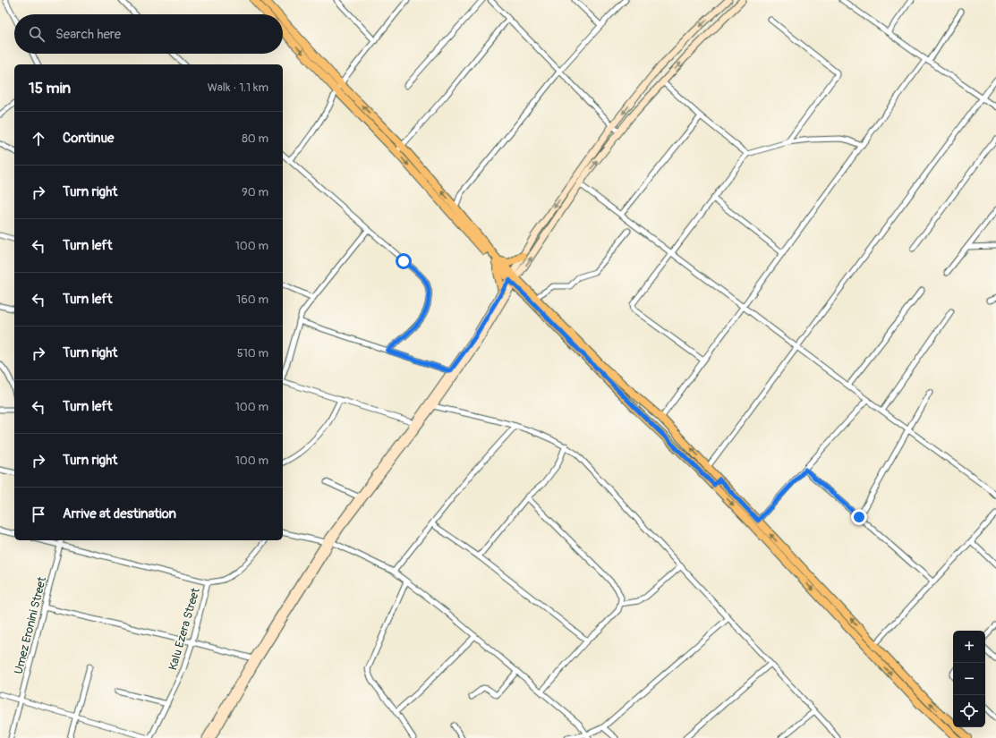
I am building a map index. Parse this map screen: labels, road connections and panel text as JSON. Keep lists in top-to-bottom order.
{
  "streets": {
    "street": ["Umez Eronini Street", "Kalu Ezera Street"]
  },
  "page": {
    "search": "Search here",
    "heading": ["15 min", "Walk · 1.1 km"],
    "list": [
      ["Continue", "80 m"],
      ["Turn right", "90 m"],
      ["Turn left", "100 m"],
      ["Turn left", "160 m"],
      ["Turn right", "510 m"],
      ["Turn left", "100 m"],
      ["Turn right", "100 m"],
      "Arrive at destination"
    ],
    "map_buttons": ["+", "−"]
  }
}
